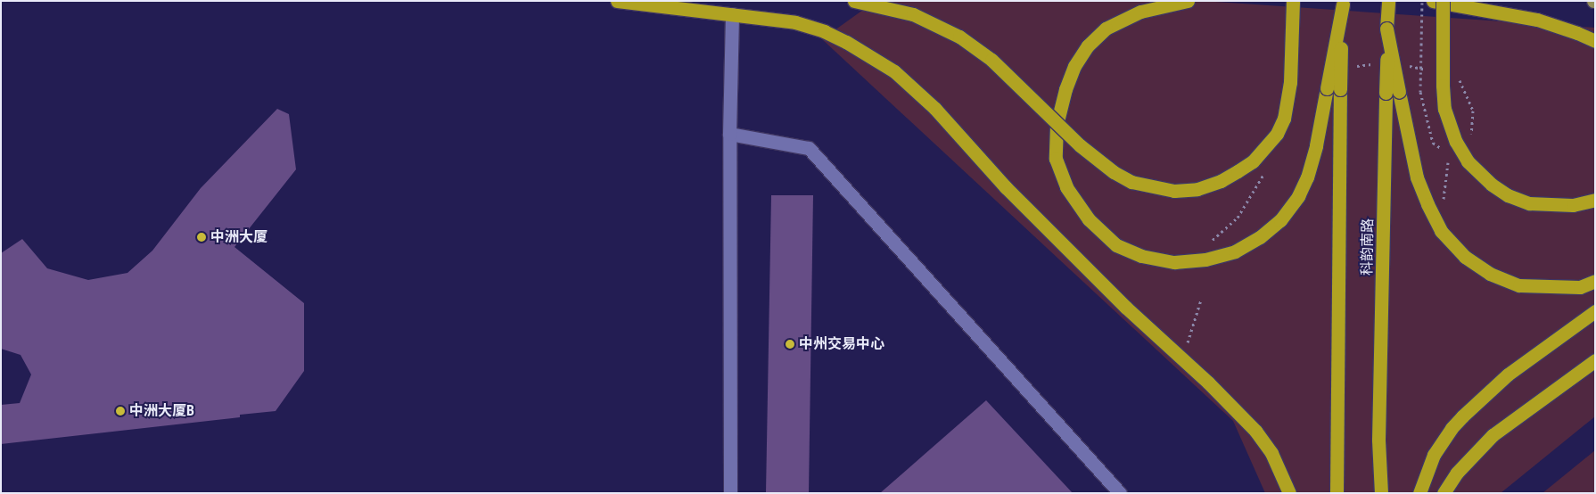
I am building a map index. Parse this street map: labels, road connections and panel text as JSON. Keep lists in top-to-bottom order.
{
  "streets": {
    "highway": ["科韵南路"]
  },
  "places": ["中洲大厦", "中州交易中心", "中洲大厦B"]
}
